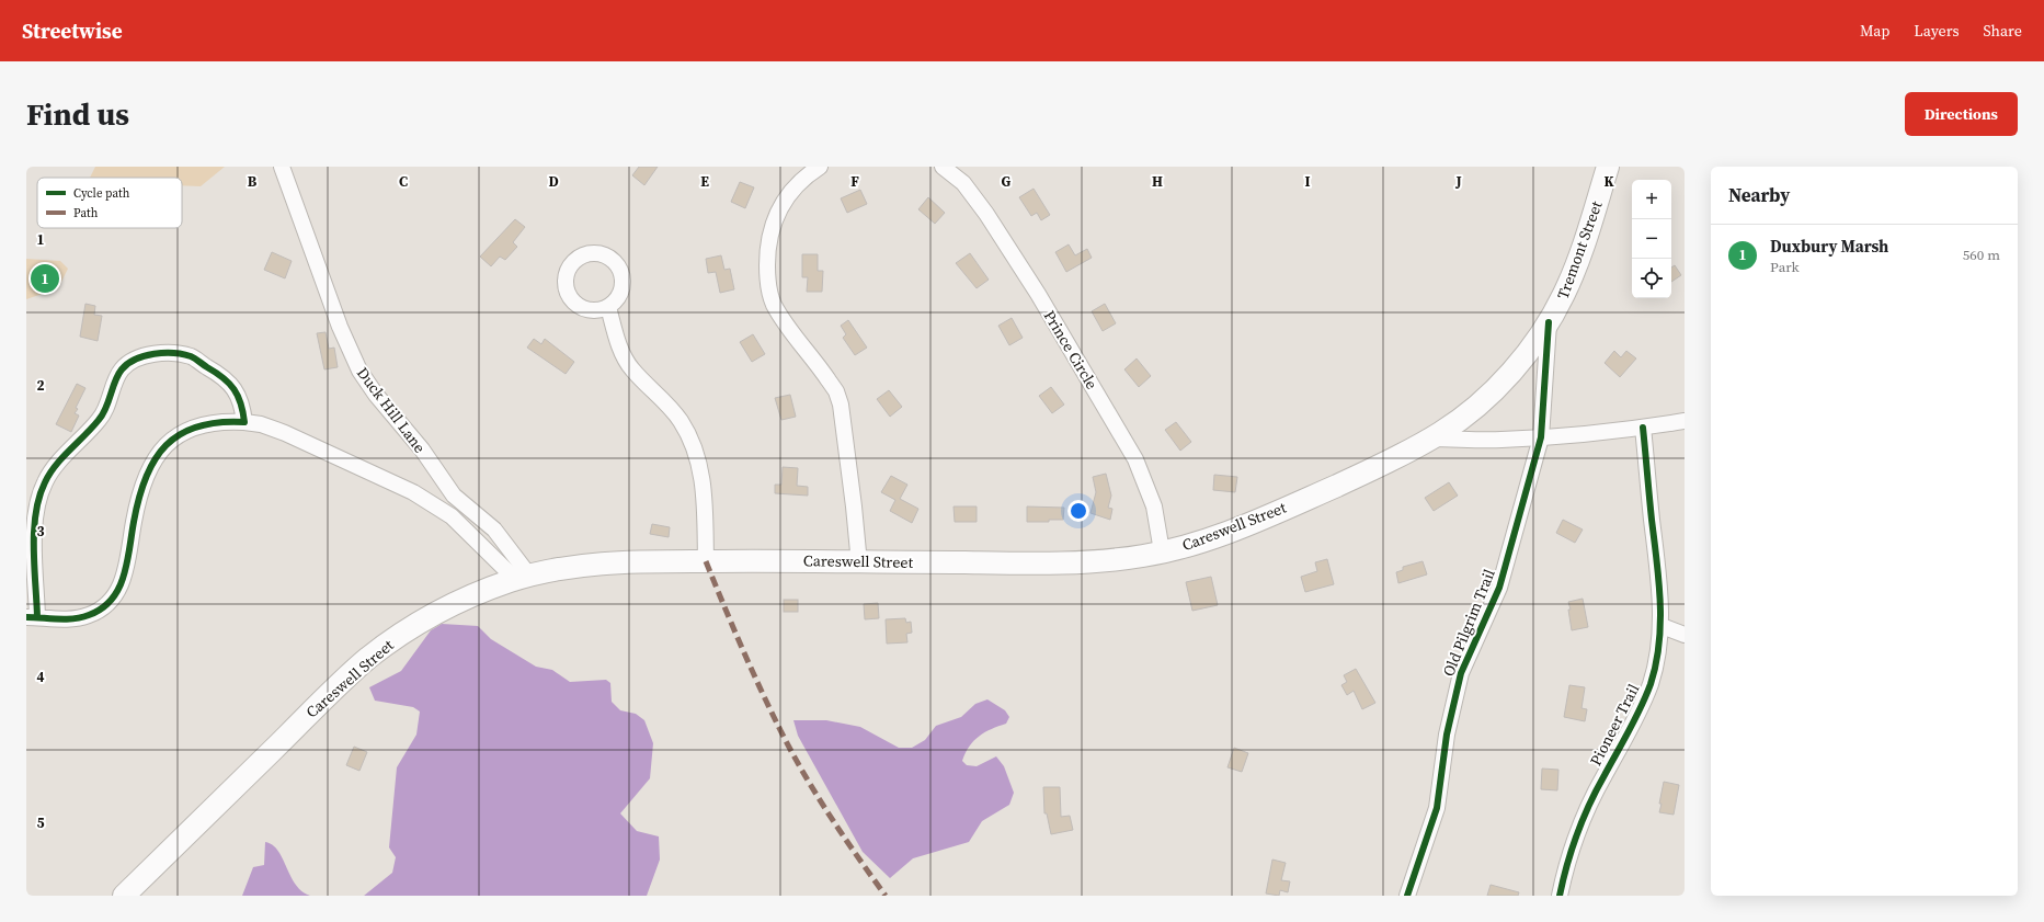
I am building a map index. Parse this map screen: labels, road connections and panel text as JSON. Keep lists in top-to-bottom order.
{
  "streets": {
    "main road": ["Tremont Street", "Careswell Street"],
    "street": [
      "Prince Circle",
      "Duck Hill Lane",
      "Old Pilgrim Trail",
      "Pioneer Trail"
    ]
  },
  "crossings": [
    ["Tremont Street", "Careswell Street"],
    ["Tremont Street", "Old Pilgrim Trail"],
    ["Prince Circle", "Careswell Street"],
    ["Duck Hill Lane", "Careswell Street"],
    ["Careswell Street", "Old Pilgrim Trail"],
    ["Careswell Street", "Pioneer Trail"]
  ],
  "legend": ["Cycle path", "Path"],
  "page": {
    "header": "Streetwise",
    "nav": ["Map", "Layers", "Share"],
    "buttons": "Directions",
    "title": "Find us",
    "heading": "Nearby",
    "map_buttons": ["+", "−"],
    "list": [
      {
        "mark": "1",
        "name": "Duxbury Marsh",
        "note": "Park",
        "value": "560 m"
      }
    ],
    "pins": "1"
  },
  "grid": {
    "columns": [
      "B",
      "C",
      "D",
      "E",
      "F",
      "G",
      "H",
      "I",
      "J",
      "K"
    ],
    "rows": [
      "1",
      "2",
      "3",
      "4",
      "5"
    ]
  }
}
